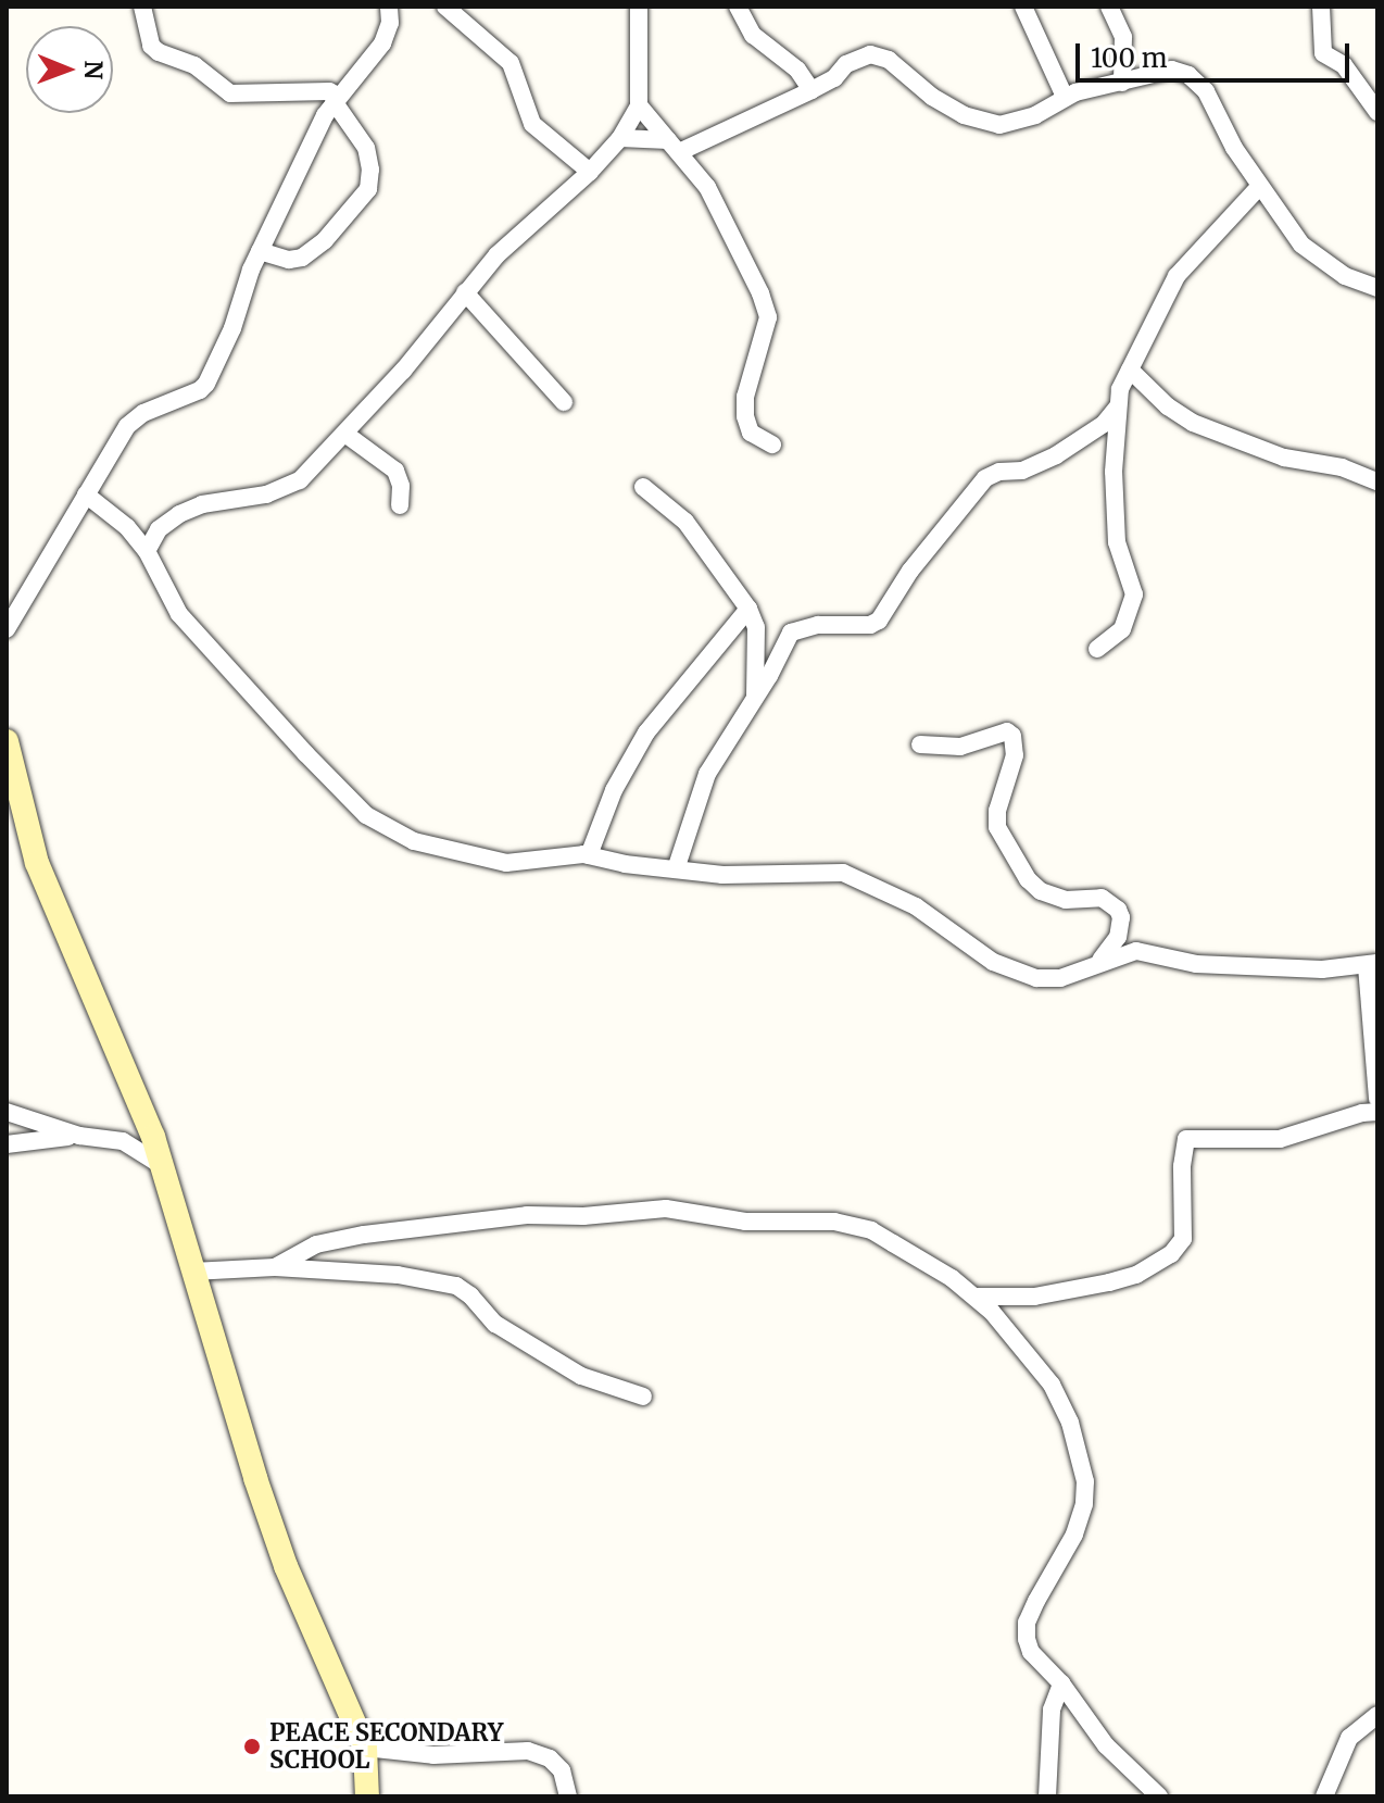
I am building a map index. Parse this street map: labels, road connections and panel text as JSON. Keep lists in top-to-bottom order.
{
  "places": ["PEACE SECONDARY SCHOOL"],
  "scale_bar": "100 m",
  "north": "right"
}
